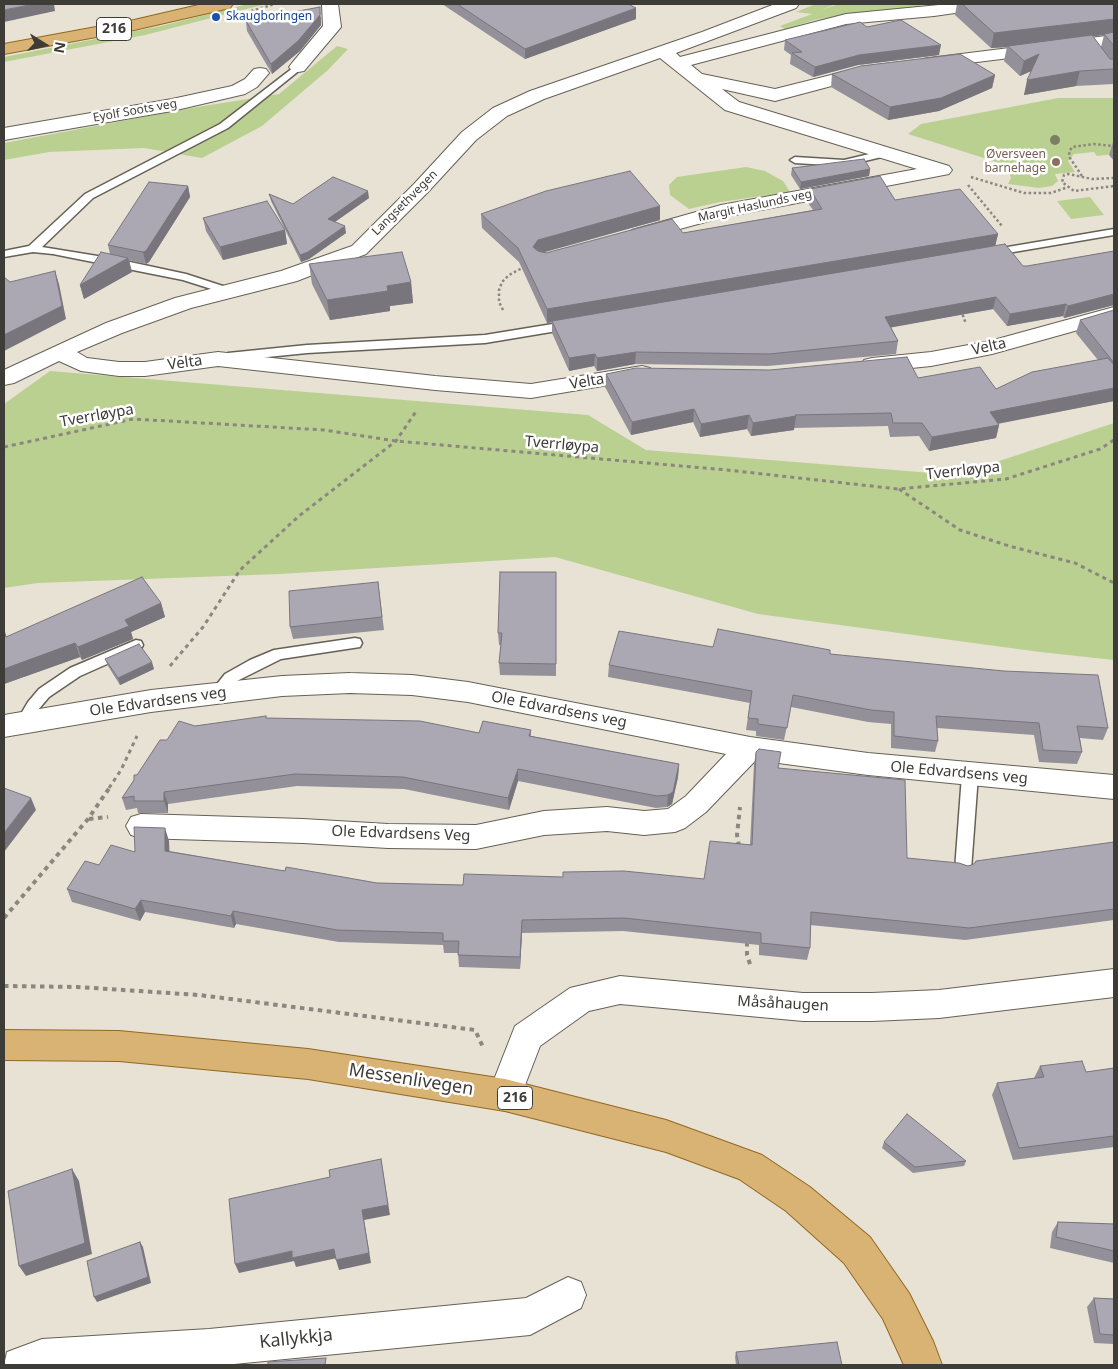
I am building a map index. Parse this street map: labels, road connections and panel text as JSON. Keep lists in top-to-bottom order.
{
  "streets": {
    "main road": ["216", "Messenlivegen"],
    "street": [
      "Eyolf Soots veg",
      "Langsethvegen",
      "Margit Haslunds veg",
      "Velta",
      "Ole Edvardsens veg",
      "Ole Edvardsens Veg",
      "Måsåhaugen",
      "Kallykkja"
    ],
    "path": ["Tverrløypa"]
  },
  "crossings": [
    ["Langsethvegen", "Velta"],
    ["Ole Edvardsens veg", "Ole Edvardsens Veg"],
    ["Måsåhaugen", "Messenlivegen"]
  ],
  "places": ["Skaugboringen", "Øversveen barnehage"],
  "north": "right"
}
